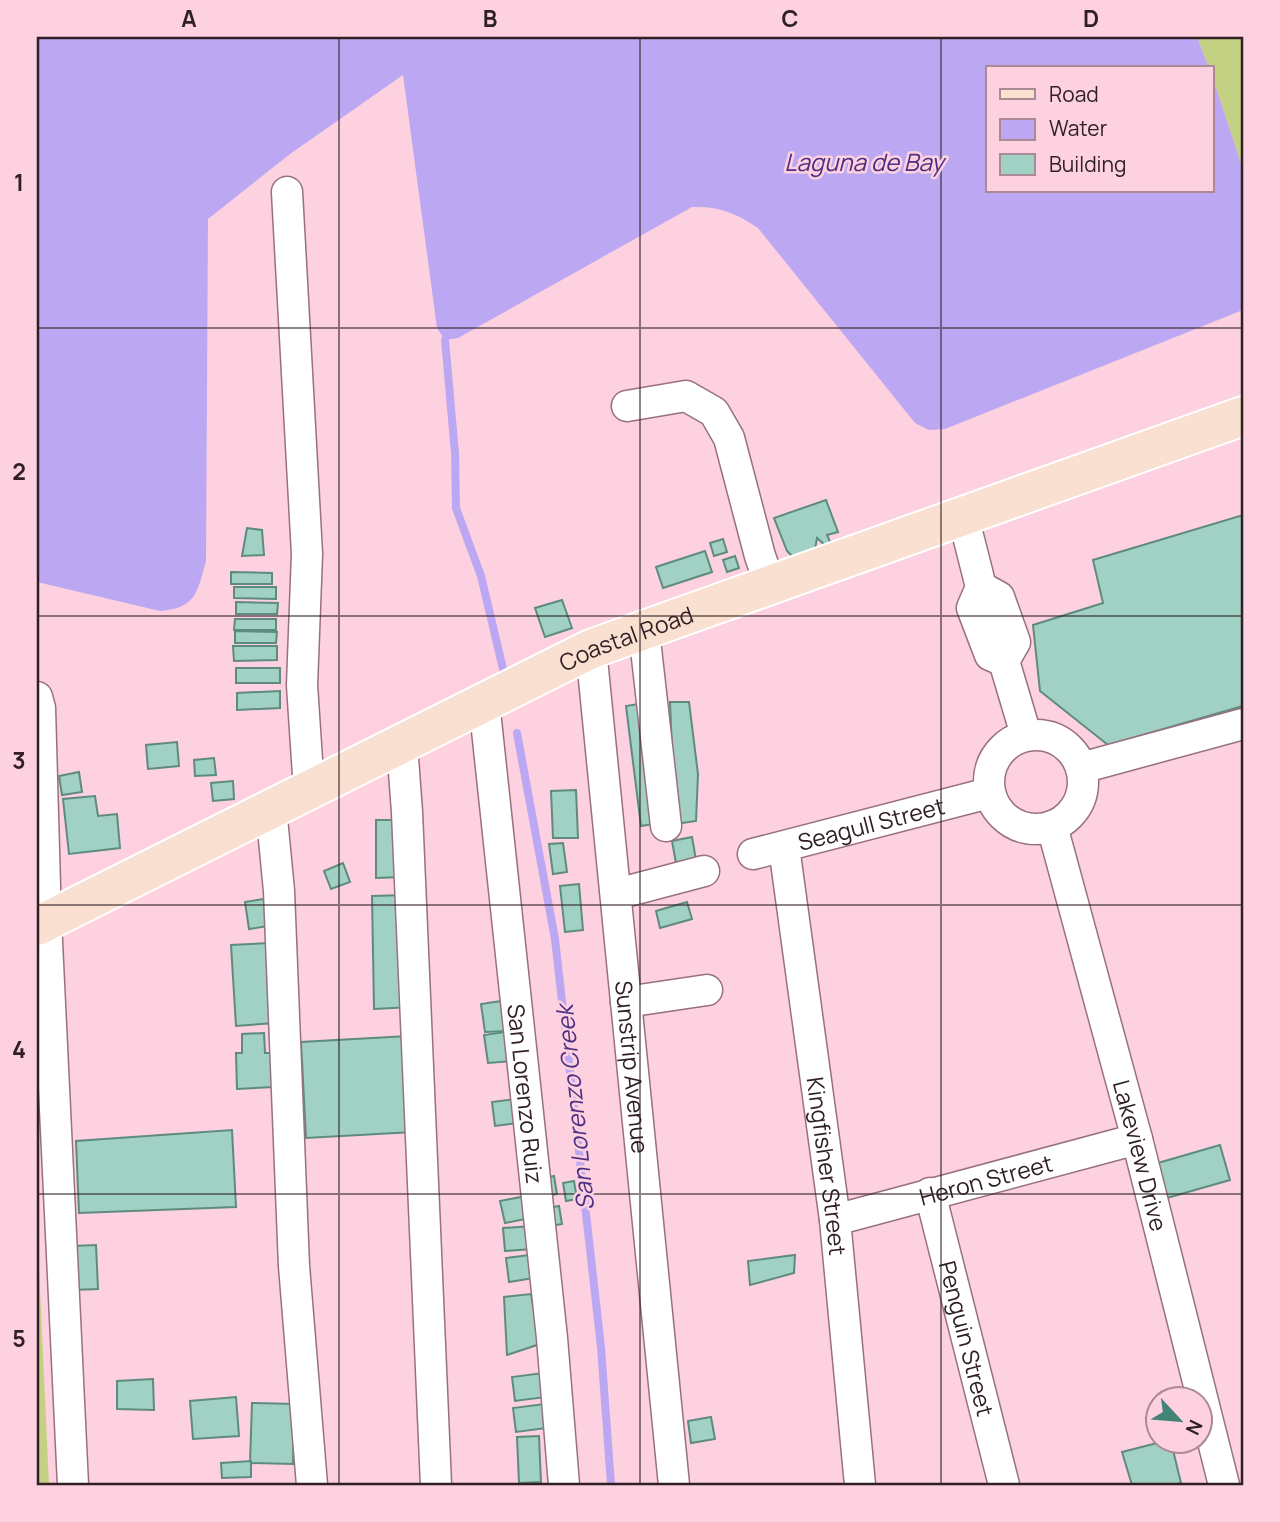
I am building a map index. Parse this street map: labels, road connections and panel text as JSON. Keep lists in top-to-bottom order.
{
  "streets": {
    "main road": ["Coastal Road"],
    "street": [
      "Seagull Street",
      "Sunstrip Avenue",
      "San Lorenzo Ruiz",
      "Lakeview Drive",
      "Kingfisher Street",
      "Heron Street",
      "Penguin Street"
    ]
  },
  "crossings": [
    ["Coastal Road", "Sunstrip Avenue"],
    ["Coastal Road", "San Lorenzo Ruiz"],
    ["Seagull Street", "Lakeview Drive"],
    ["Seagull Street", "Kingfisher Street"],
    ["Lakeview Drive", "Heron Street"],
    ["Kingfisher Street", "Heron Street"],
    ["Heron Street", "Penguin Street"]
  ],
  "water": ["Laguna de Bay", "San Lorenzo Creek"],
  "legend": ["Road", "Water", "Building"],
  "north": "bottom right",
  "grid": {
    "columns": [
      "A",
      "B",
      "C",
      "D"
    ],
    "rows": [
      "1",
      "2",
      "3",
      "4",
      "5"
    ]
  }
}
